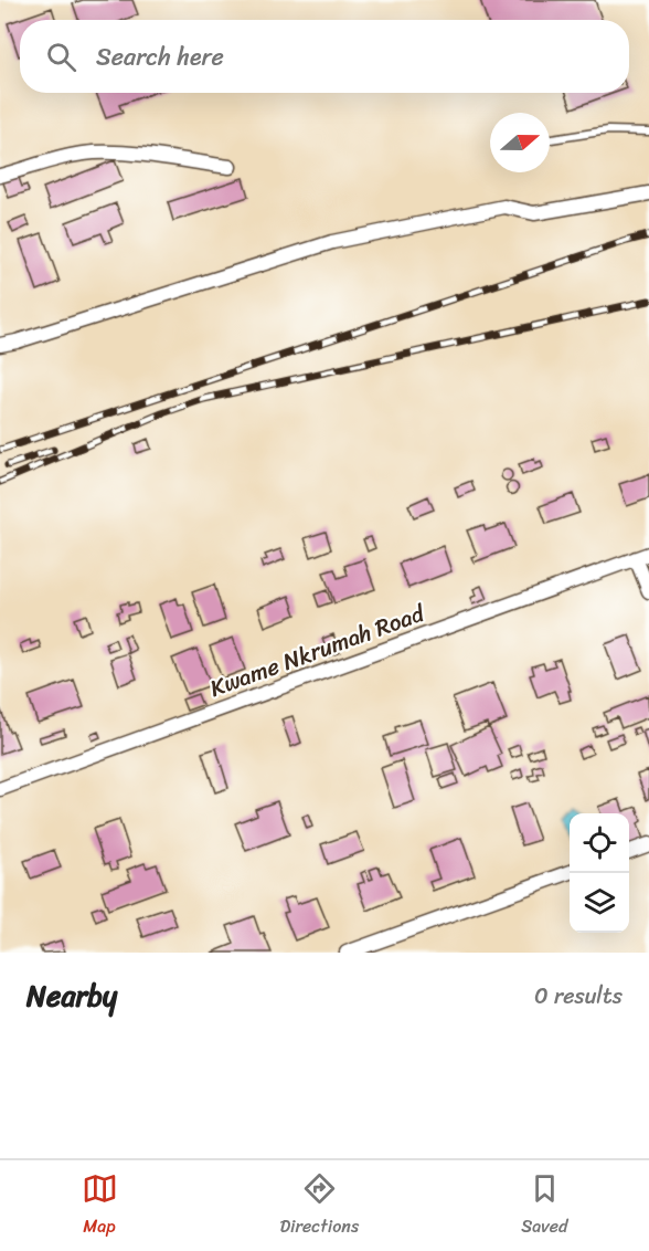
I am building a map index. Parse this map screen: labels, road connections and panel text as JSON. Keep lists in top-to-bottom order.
{
  "streets": {
    "street": ["Kwame Nkrumah Road"]
  },
  "north": "right",
  "page": {
    "search": "Search here",
    "heading": ["Nearby", "0 results"],
    "nav": ["Map", "Directions", "Saved"]
  }
}
